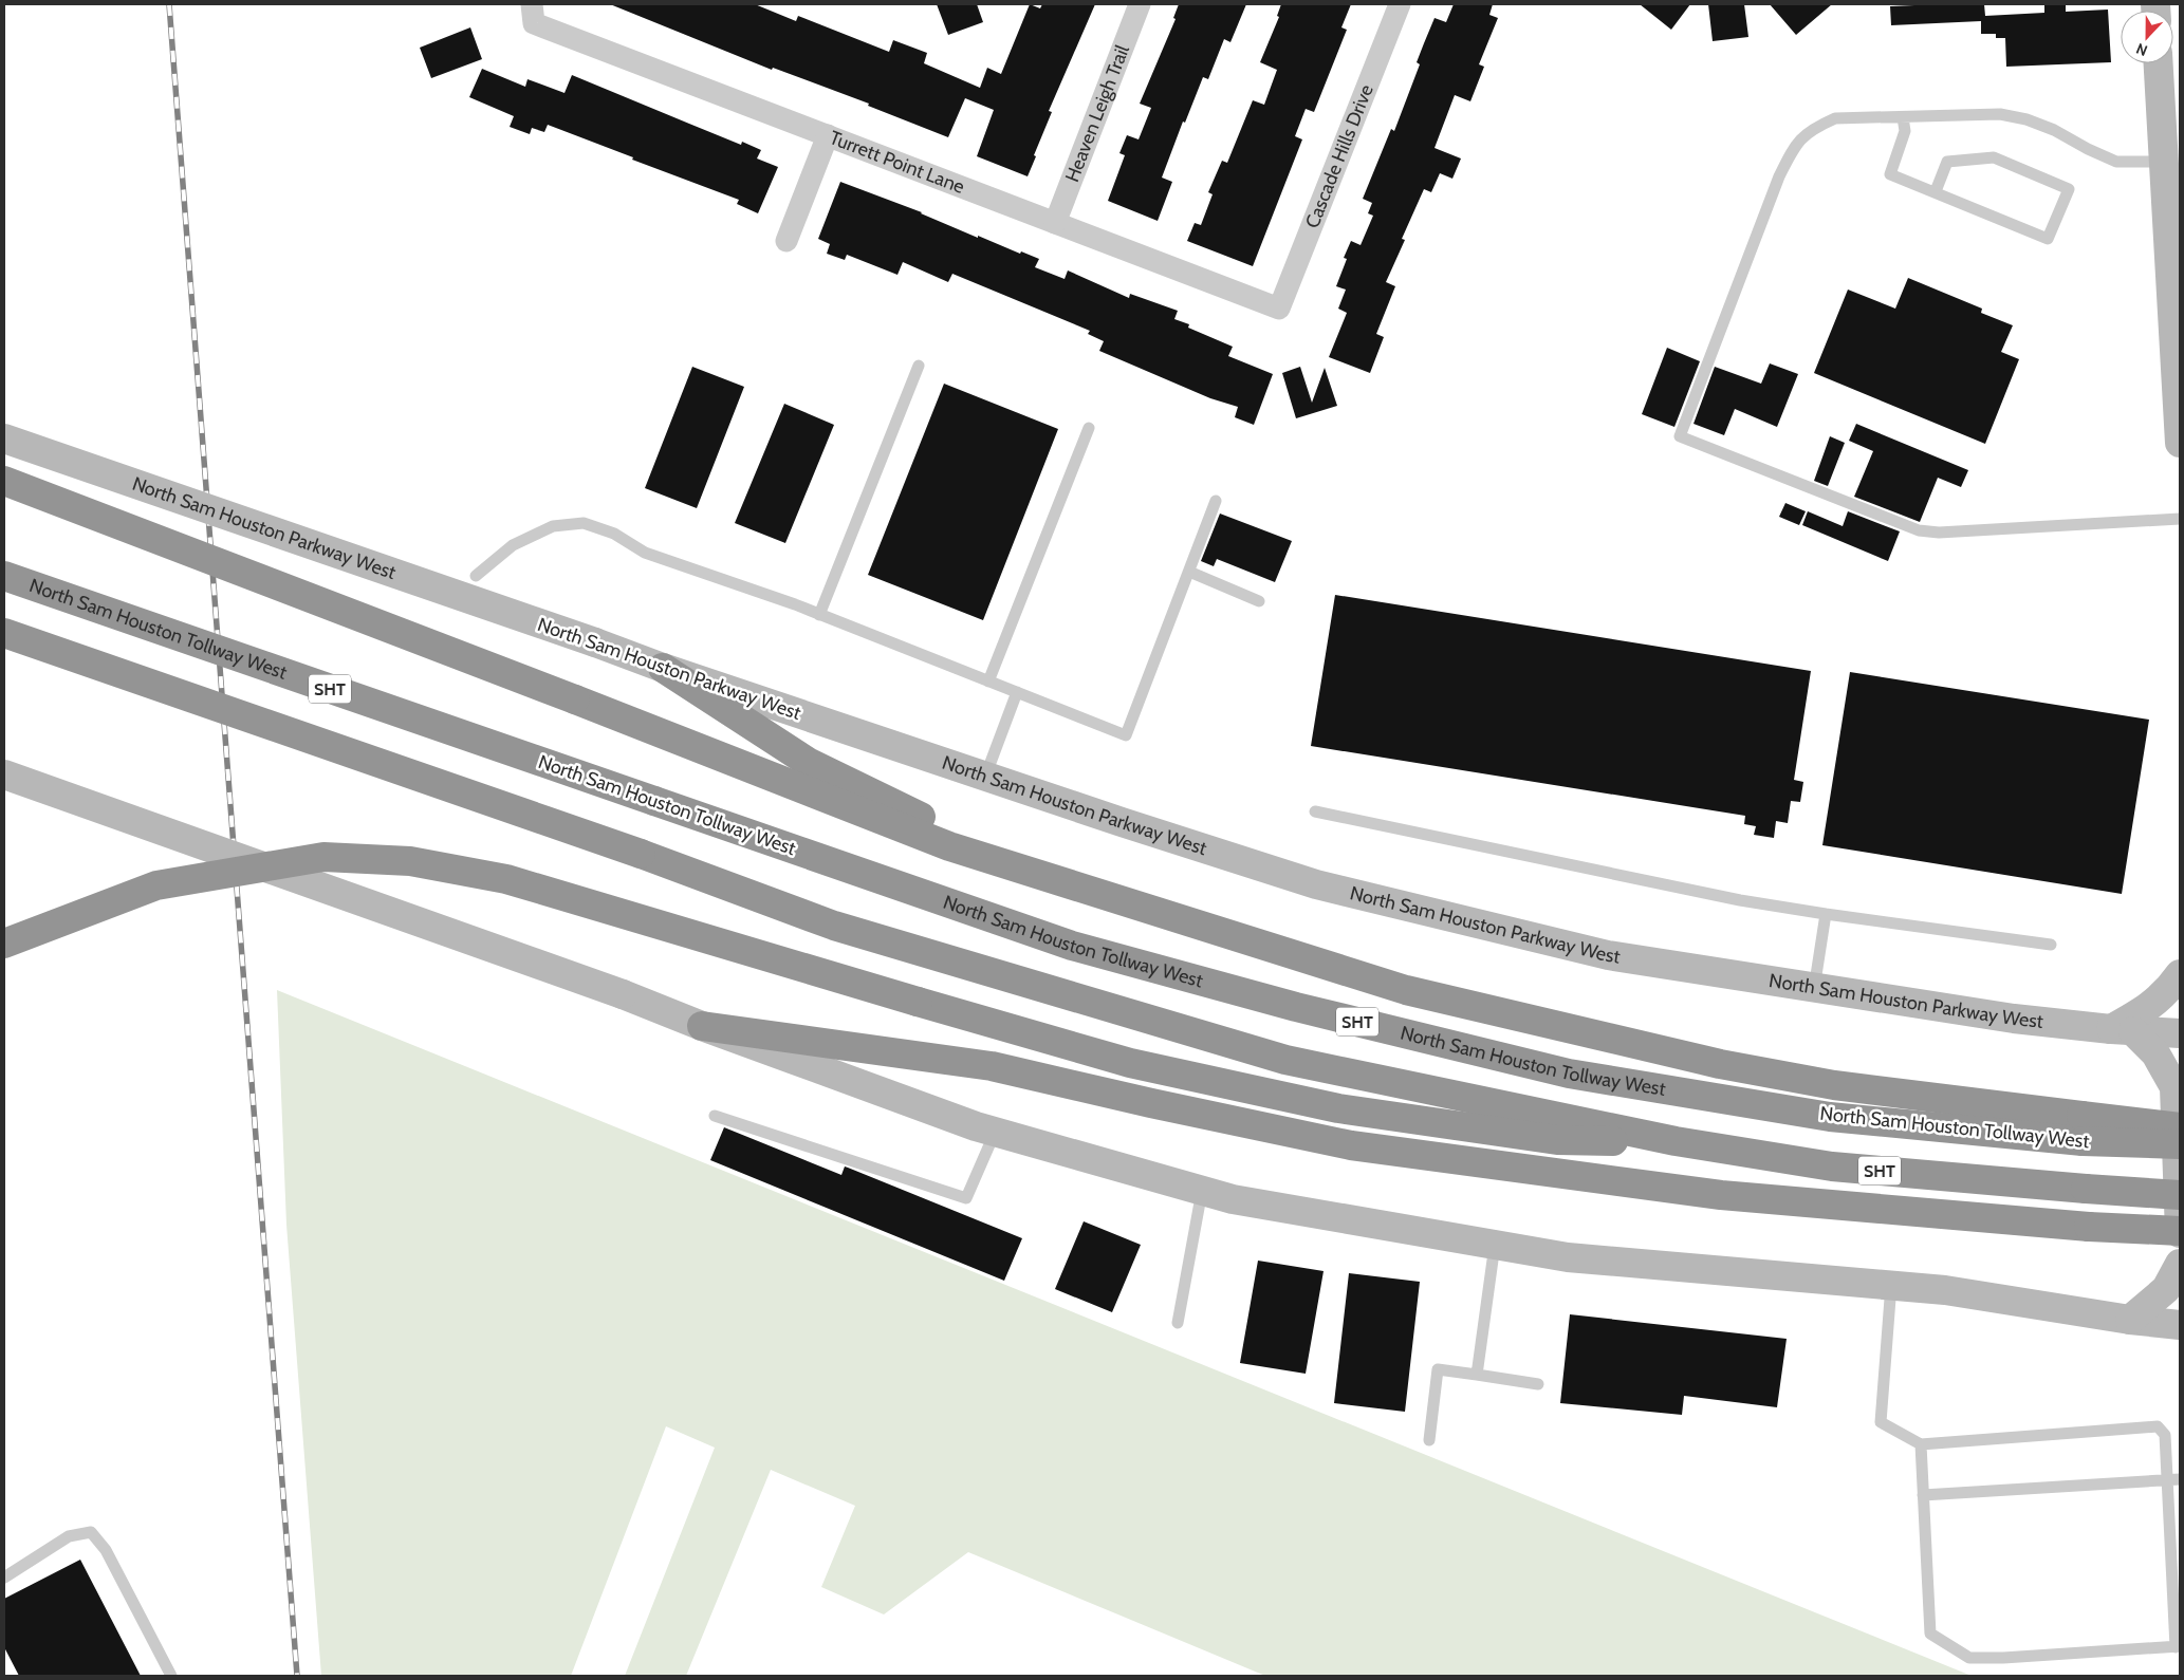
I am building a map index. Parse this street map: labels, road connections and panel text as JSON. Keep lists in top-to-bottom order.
{
  "streets": {
    "highway": ["North Sam Houston Tollway West", "SHT"],
    "main road": ["North Sam Houston Parkway West"],
    "street": ["Heaven Leigh Trail", "Cascade Hills Drive", "Turrett Point Lane"]
  },
  "crossings": [
    ["Heaven Leigh Trail", "Turrett Point Lane"],
    ["Cascade Hills Drive", "Turrett Point Lane"]
  ],
  "north": "bottom"
}
